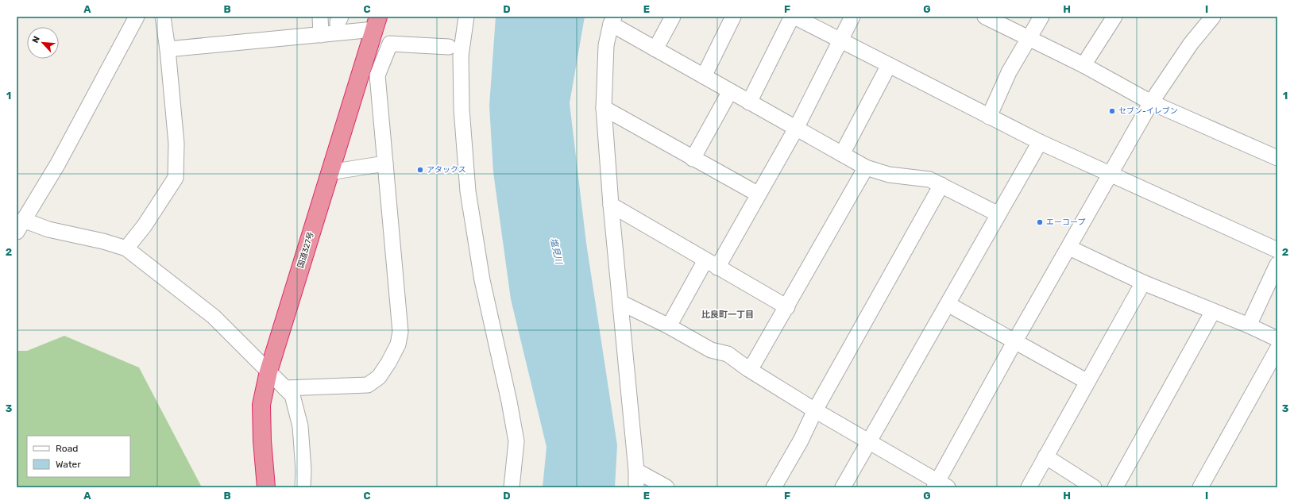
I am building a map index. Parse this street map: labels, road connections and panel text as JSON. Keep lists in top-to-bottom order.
{
  "streets": {
    "highway": ["国道327号"]
  },
  "districts": ["比良町一丁目"],
  "water": ["塩見川"],
  "places": ["セブン-イレブン", "アタックス", "エーコープ"],
  "legend": ["Road", "Water"],
  "north": "top left",
  "grid": {
    "columns": [
      "A",
      "B",
      "C",
      "D",
      "E",
      "F",
      "G",
      "H",
      "I"
    ],
    "rows": ["1", "2", "3"]
  }
}
